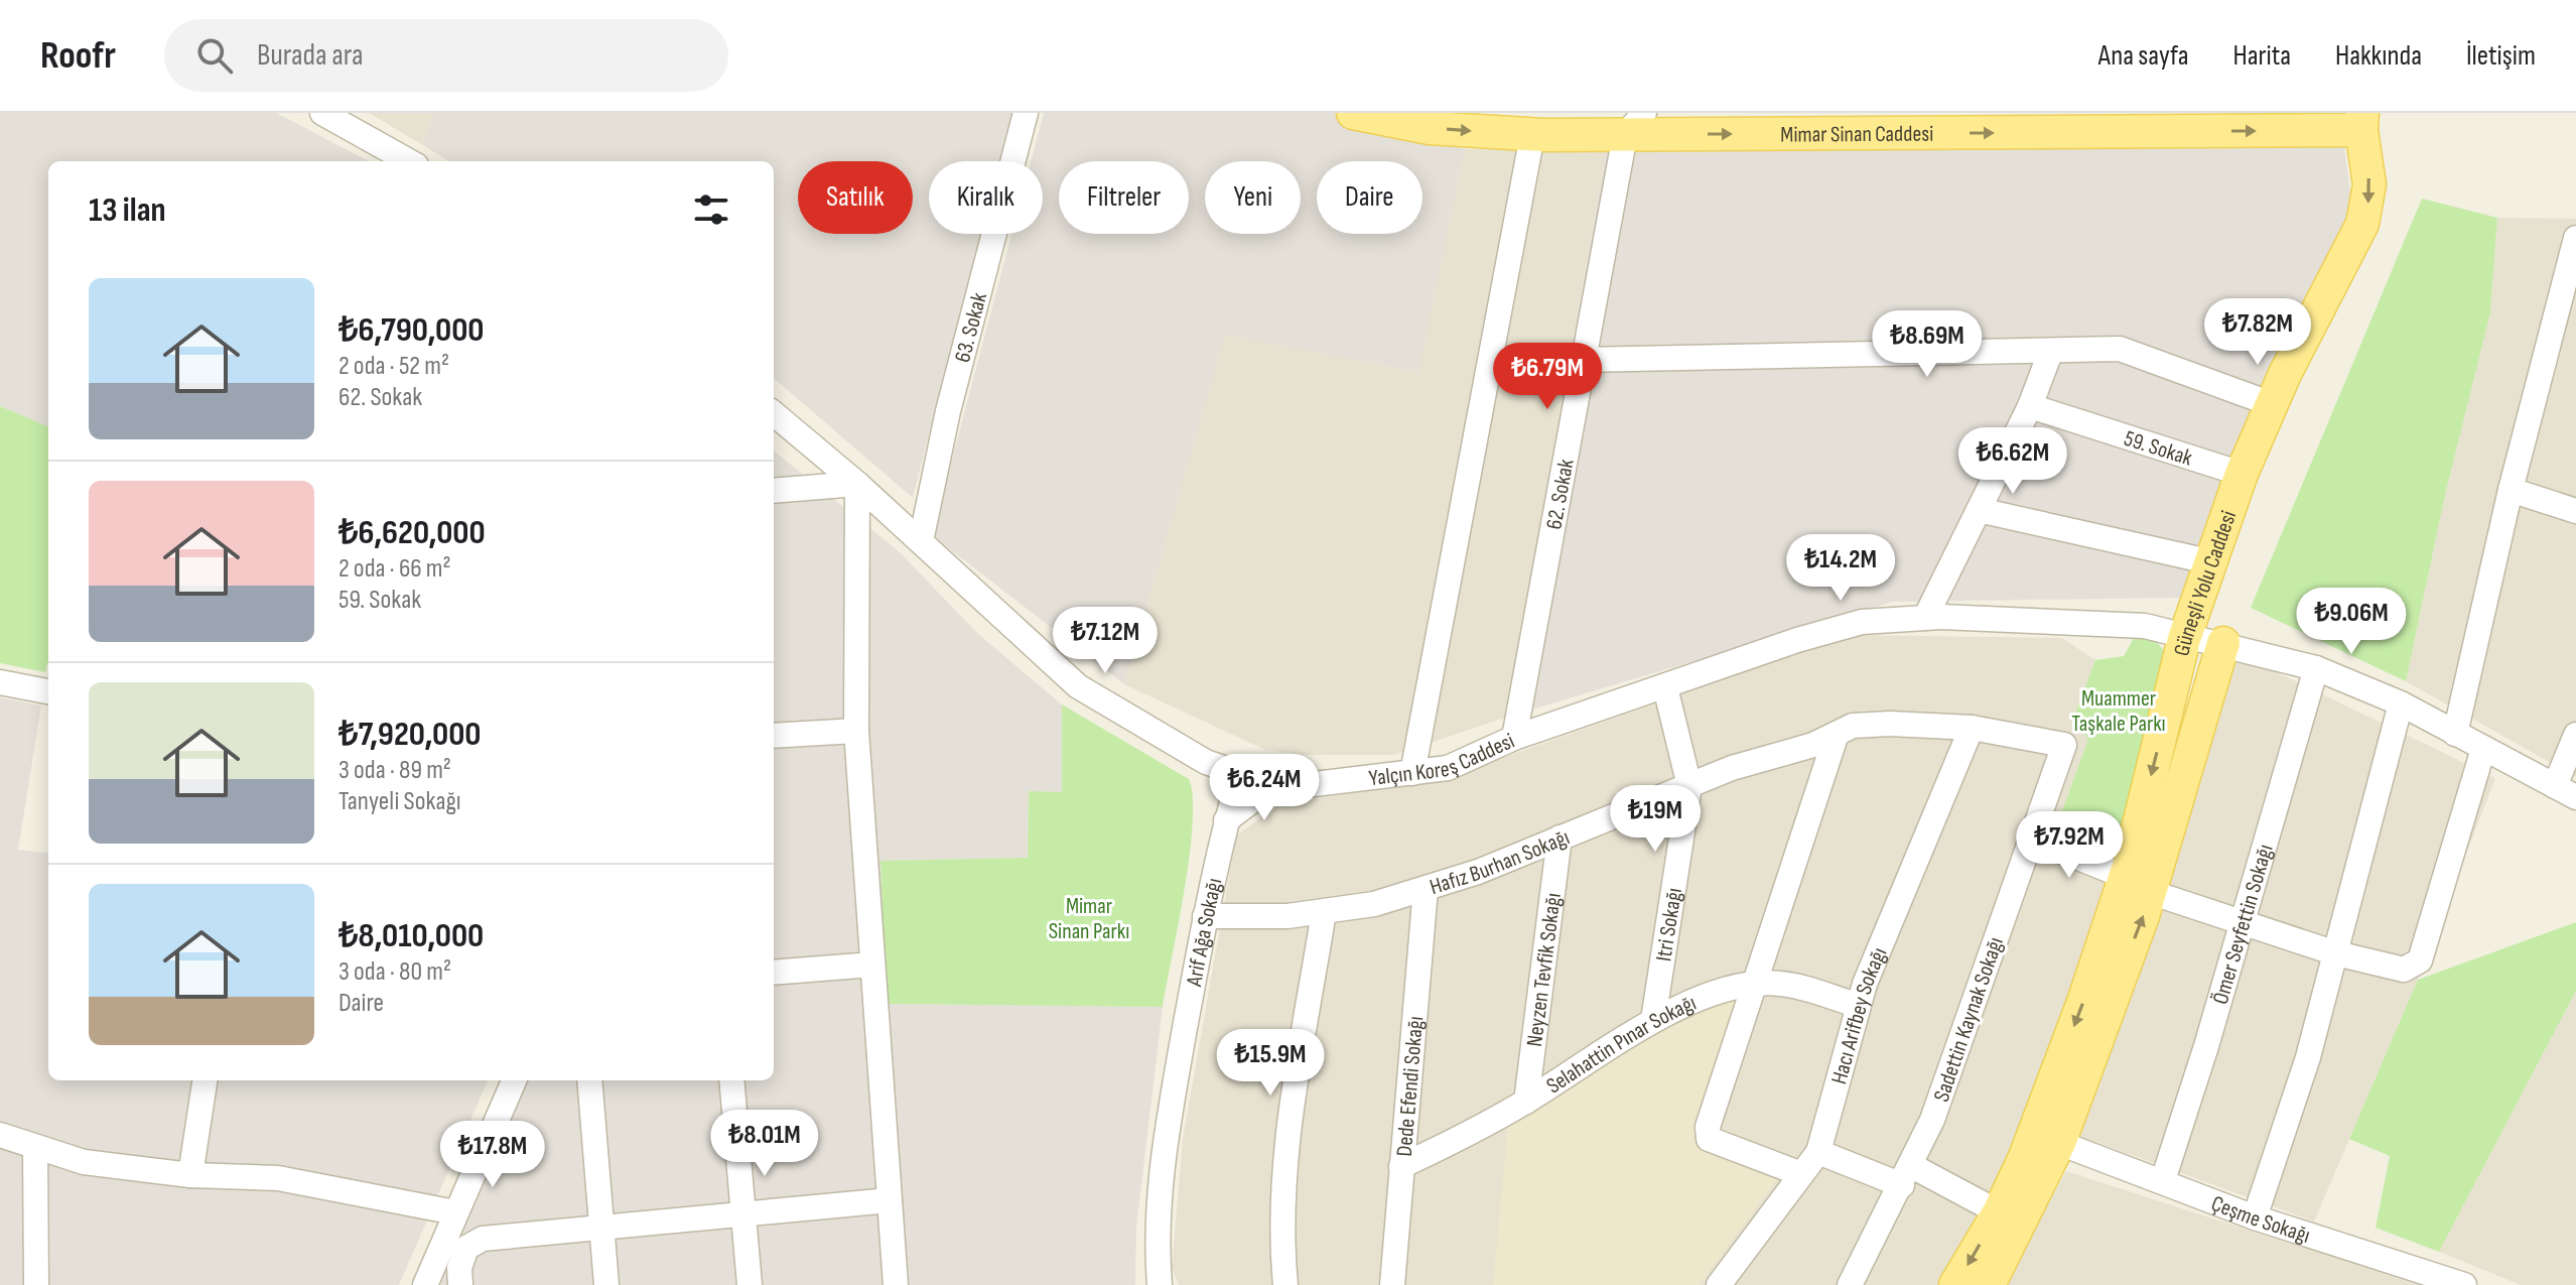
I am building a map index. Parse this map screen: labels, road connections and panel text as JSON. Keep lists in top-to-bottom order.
{
  "streets": {
    "main road": ["Mimar Sinan Caddesi", "Güneşli Yolu Caddesi"],
    "street": [
      "63. Sokak",
      "59. Sokak",
      "62. Sokak",
      "Yalçın Koreş Caddesi",
      "Hafız Burhan Sokağı",
      "Itri Sokağı",
      "Ömer Seyfettin Sokağı",
      "Arif Ağa Sokağı",
      "Neyzen Tevfik Sokağı",
      "Hacı Arifbey Sokağı",
      "Sadettin Kaynak Sokağı",
      "Selahattin Pınar Sokağı",
      "Dede Efendi Sokağı",
      "Çeşme Sokağı"
    ]
  },
  "crossings": [
    ["Mimar Sinan Caddesi", "62. Sokak"],
    ["Mimar Sinan Caddesi", "Güneşli Yolu Caddesi"],
    ["63. Sokak", "Yalçın Koreş Caddesi"],
    ["59. Sokak", "Güneşli Yolu Caddesi"],
    ["62. Sokak", "Yalçın Koreş Caddesi"],
    ["Güneşli Yolu Caddesi", "Yalçın Koreş Caddesi"],
    ["Güneşli Yolu Caddesi", "Çeşme Sokağı"],
    ["Yalçın Koreş Caddesi", "Itri Sokağı"],
    ["Yalçın Koreş Caddesi", "Ömer Seyfettin Sokağı"],
    ["Yalçın Koreş Caddesi", "Arif Ağa Sokağı"],
    ["Hafız Burhan Sokağı", "Itri Sokağı"],
    ["Hafız Burhan Sokağı", "Arif Ağa Sokağı"],
    ["Hafız Burhan Sokağı", "Neyzen Tevfik Sokağı"],
    ["Hafız Burhan Sokağı", "Hacı Arifbey Sokağı"],
    ["Hafız Burhan Sokağı", "Sadettin Kaynak Sokağı"],
    ["Hafız Burhan Sokağı", "Dede Efendi Sokağı"],
    ["Itri Sokağı", "Selahattin Pınar Sokağı"],
    ["Ömer Seyfettin Sokağı", "Çeşme Sokağı"],
    ["Neyzen Tevfik Sokağı", "Selahattin Pınar Sokağı"],
    ["Hacı Arifbey Sokağı", "Selahattin Pınar Sokağı"],
    ["Selahattin Pınar Sokağı", "Dede Efendi Sokağı"]
  ],
  "one_way": ["Mimar Sinan Caddesi"],
  "parks": ["Muammer Taşkale Parkı", "Mimar Sinan Parkı"],
  "page": {
    "header": "Roofr",
    "search": "Burada ara",
    "nav": [
      "Ana sayfa",
      "Harita",
      "Hakkında",
      "İletişim"
    ],
    "chip": [
      "Satılık",
      "Kiralık",
      "Filtreler",
      "Yeni",
      "Daire"
    ],
    "heading": "13 ilan",
    "list": [
      {
        "name": "₺6,790,000",
        "note": "2 oda · 52 m² · 62. Sokak"
      },
      {
        "name": "₺6,620,000",
        "note": "2 oda · 66 m² · 59. Sokak"
      },
      {
        "name": "₺7,920,000",
        "note": "3 oda · 89 m² · Tanyeli Sokağı"
      },
      {
        "name": "₺8,010,000",
        "note": "3 oda · 80 m² · Daire"
      }
    ],
    "price": [
      "₺7.82M",
      "₺8.69M",
      "₺6.79M",
      "₺6.62M",
      "₺14.2M",
      "₺9.06M",
      "₺7.12M",
      "₺6.24M",
      "₺19M",
      "₺7.92M",
      "₺15.9M",
      "₺8.01M",
      "₺17.8M"
    ]
  }
}
